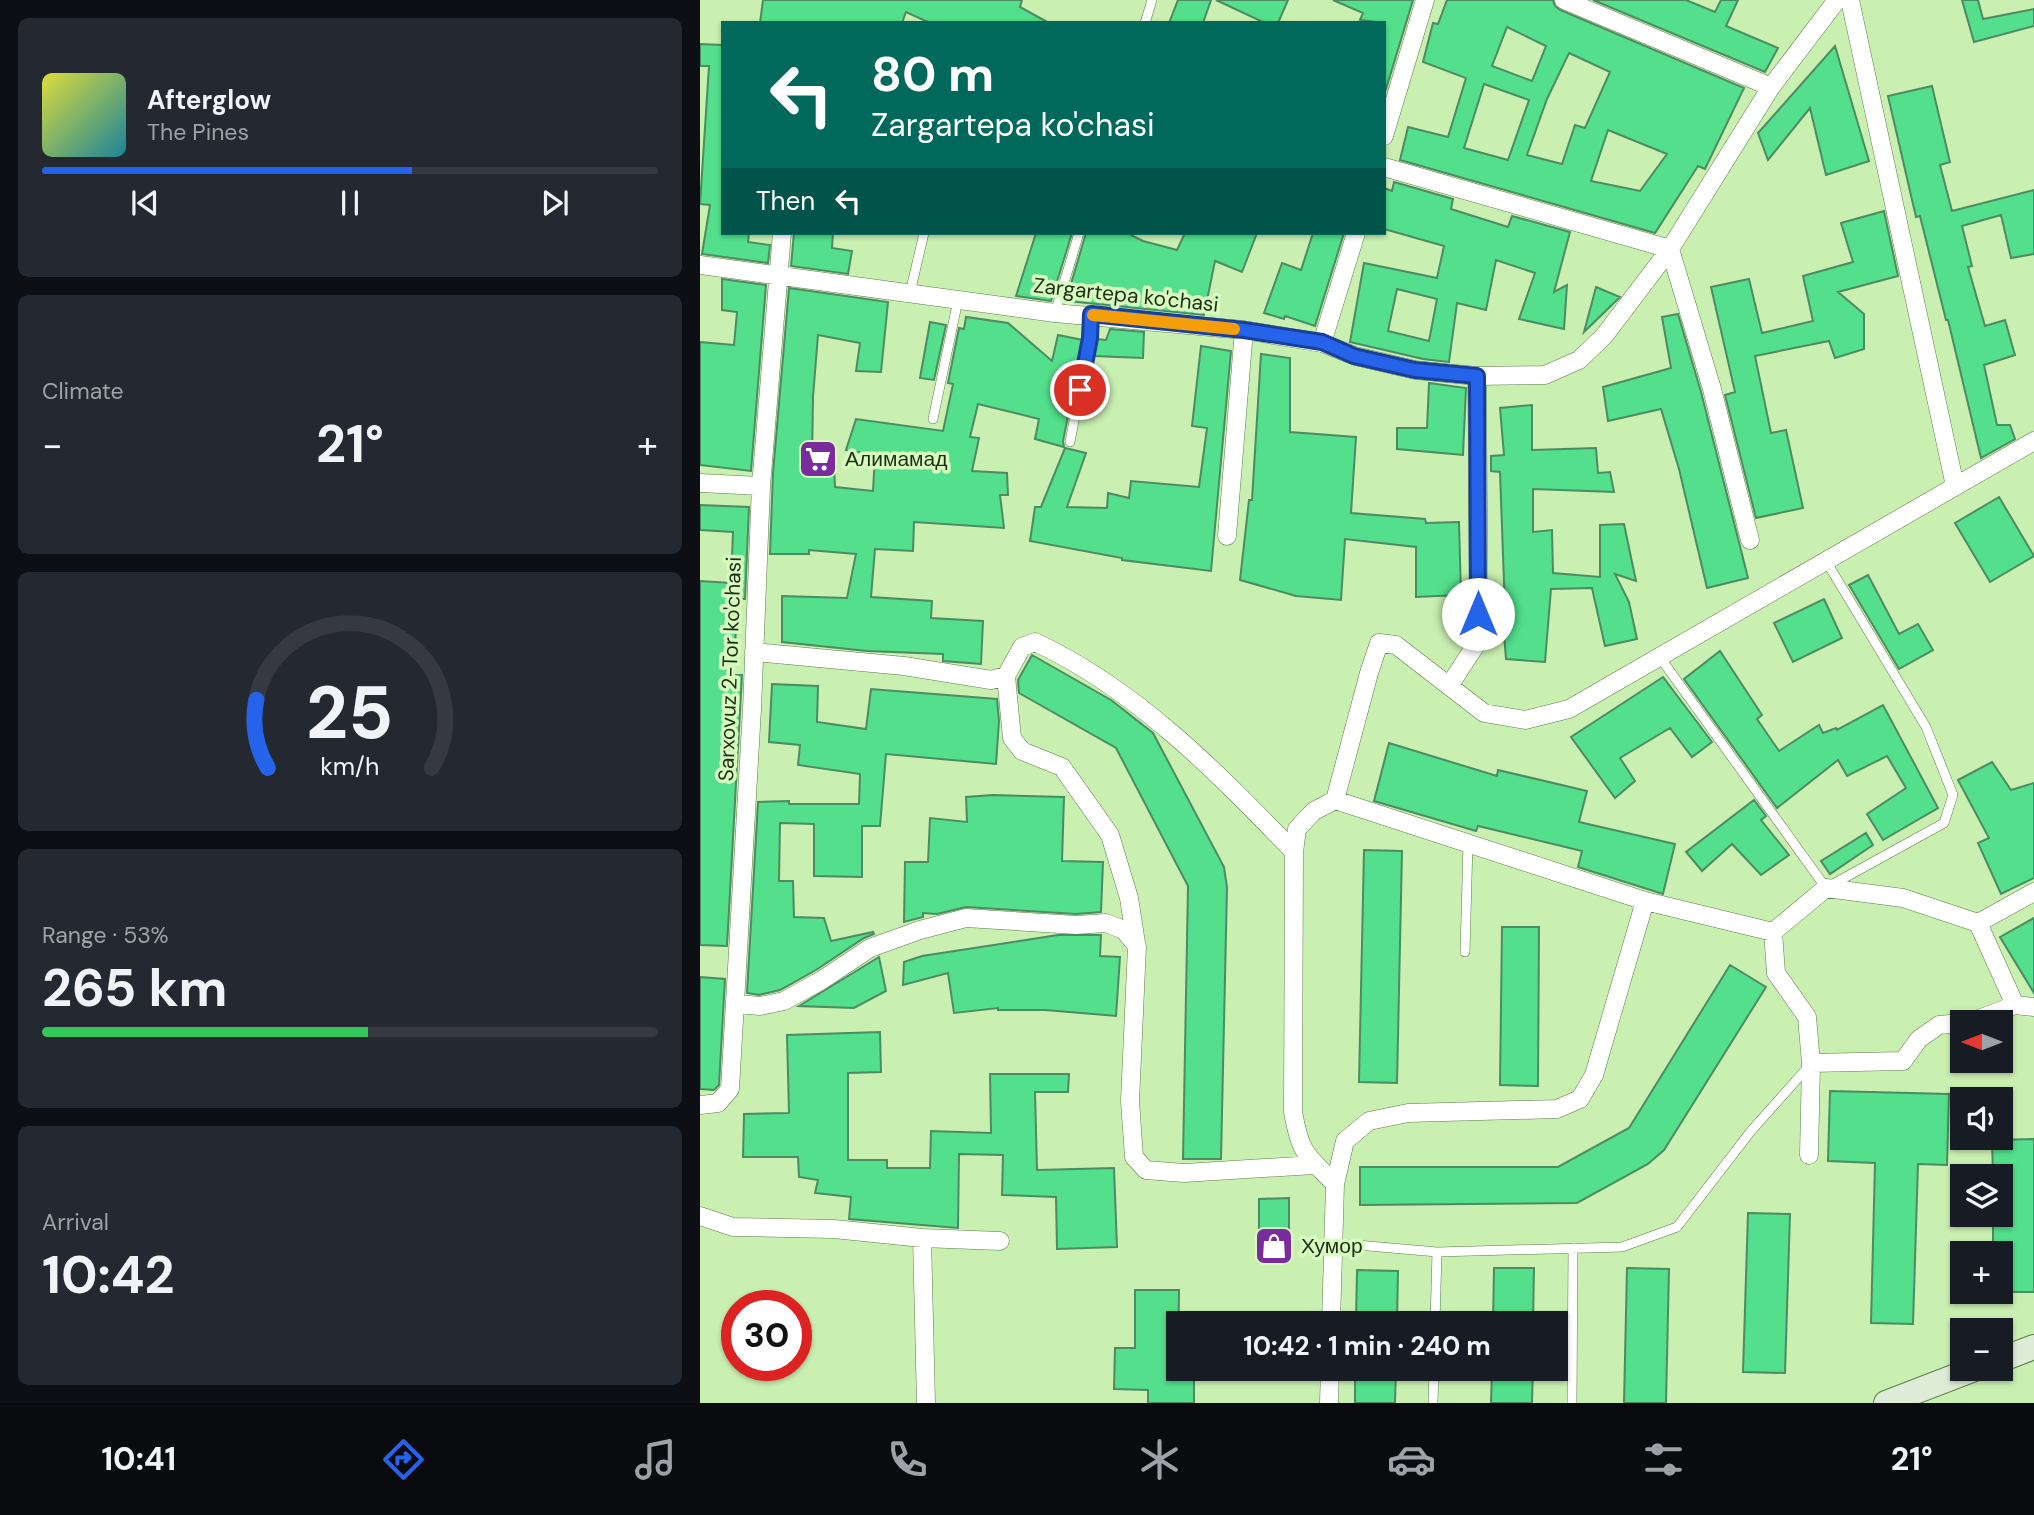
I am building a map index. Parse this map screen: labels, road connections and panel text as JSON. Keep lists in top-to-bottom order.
{
  "streets": {
    "street": ["Zargartepa ko'chasi", "Sarxovuz 2-Tor ko'chasi"]
  },
  "crossings": [
    ["Zargartepa ko'chasi", "Sarxovuz 2-Tor ko'chasi"]
  ],
  "places": {
    "supermarket": ["Алимамад"],
    "shop": ["Хумор"]
  },
  "north": "left",
  "page": {
    "turn": ["80 m", "Zargartepa ko'chasi"],
    "song": ["Afterglow", "The Pines"],
    "then": "Then",
    "tile": [
      "Climate",
      ["Range · 53%", "265 km"],
      ["Arrival", "10:42"]
    ],
    "heat": ["−", "21°", "+"],
    "map_buttons": ["+", "−"],
    "limit": "30",
    "trip": "10:42 · 1 min · 240 m",
    "tabs": ["10:41", "21°"],
    "gauge": ["25", "km/h"]
  }
}
